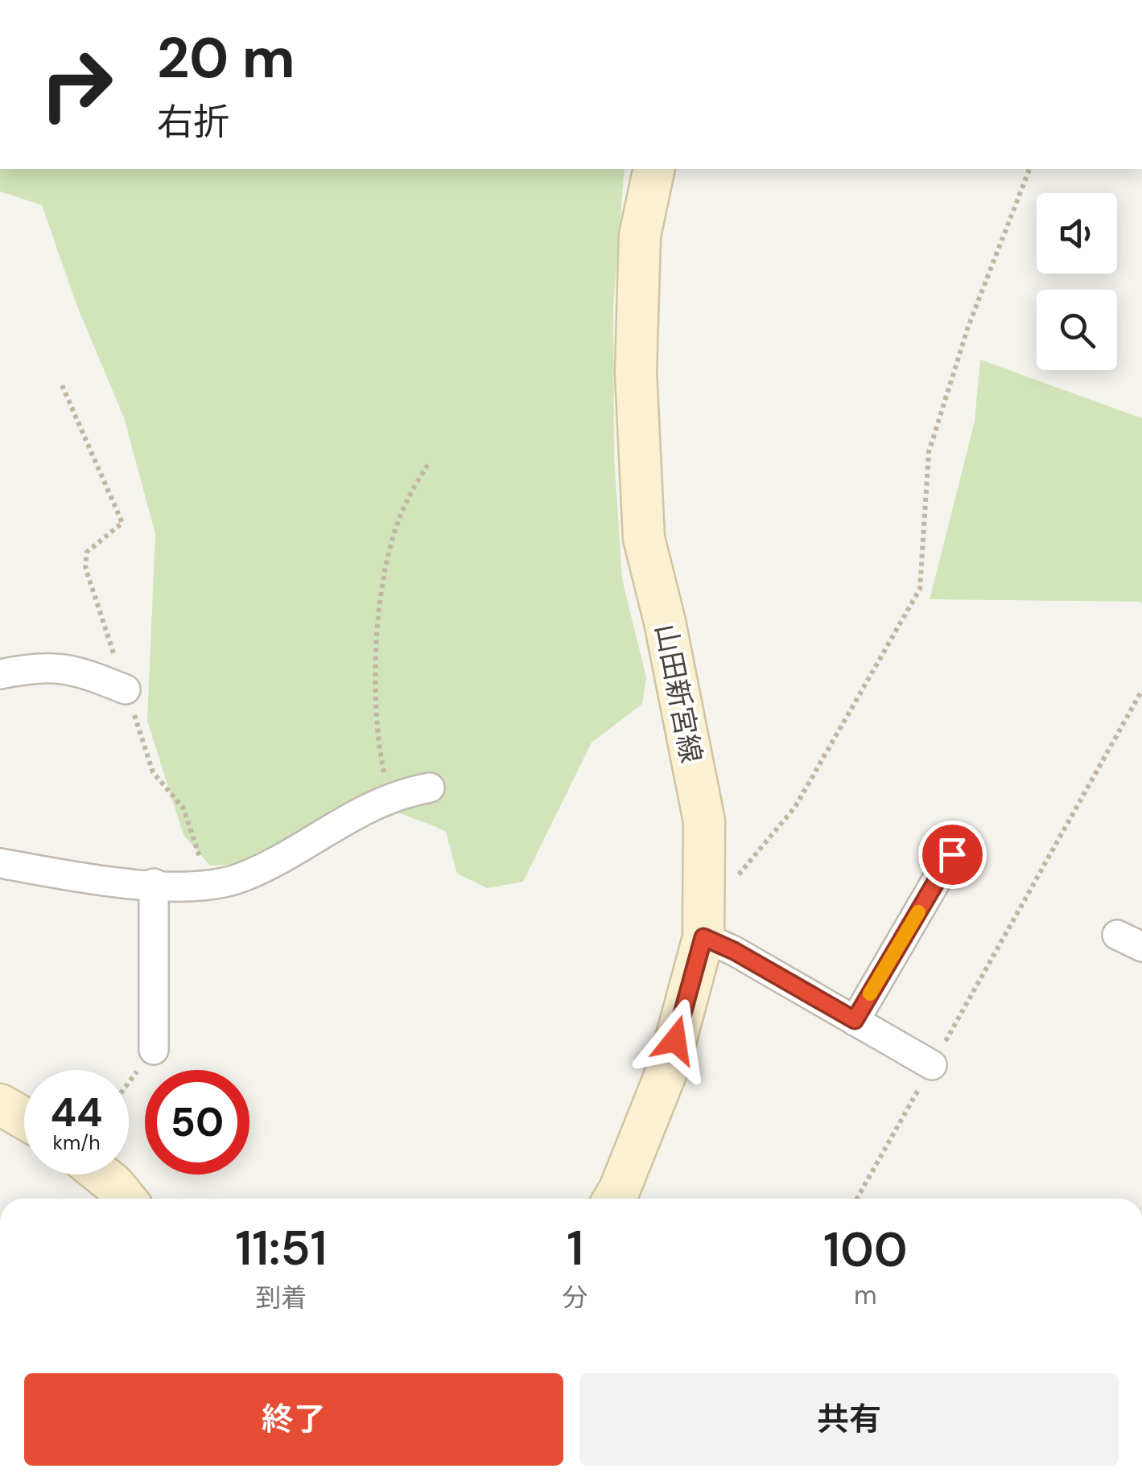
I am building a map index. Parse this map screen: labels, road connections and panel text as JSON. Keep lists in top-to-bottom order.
{
  "streets": {
    "main road": ["山田新宮線"]
  },
  "page": {
    "turn": ["20 m", "右折"],
    "speed": "44 km/h",
    "limit": "50",
    "eta": [
      "11:51",
      "到着",
      "1",
      "分",
      "100",
      "m"
    ],
    "buttons": ["終了", "共有"]
  }
}
